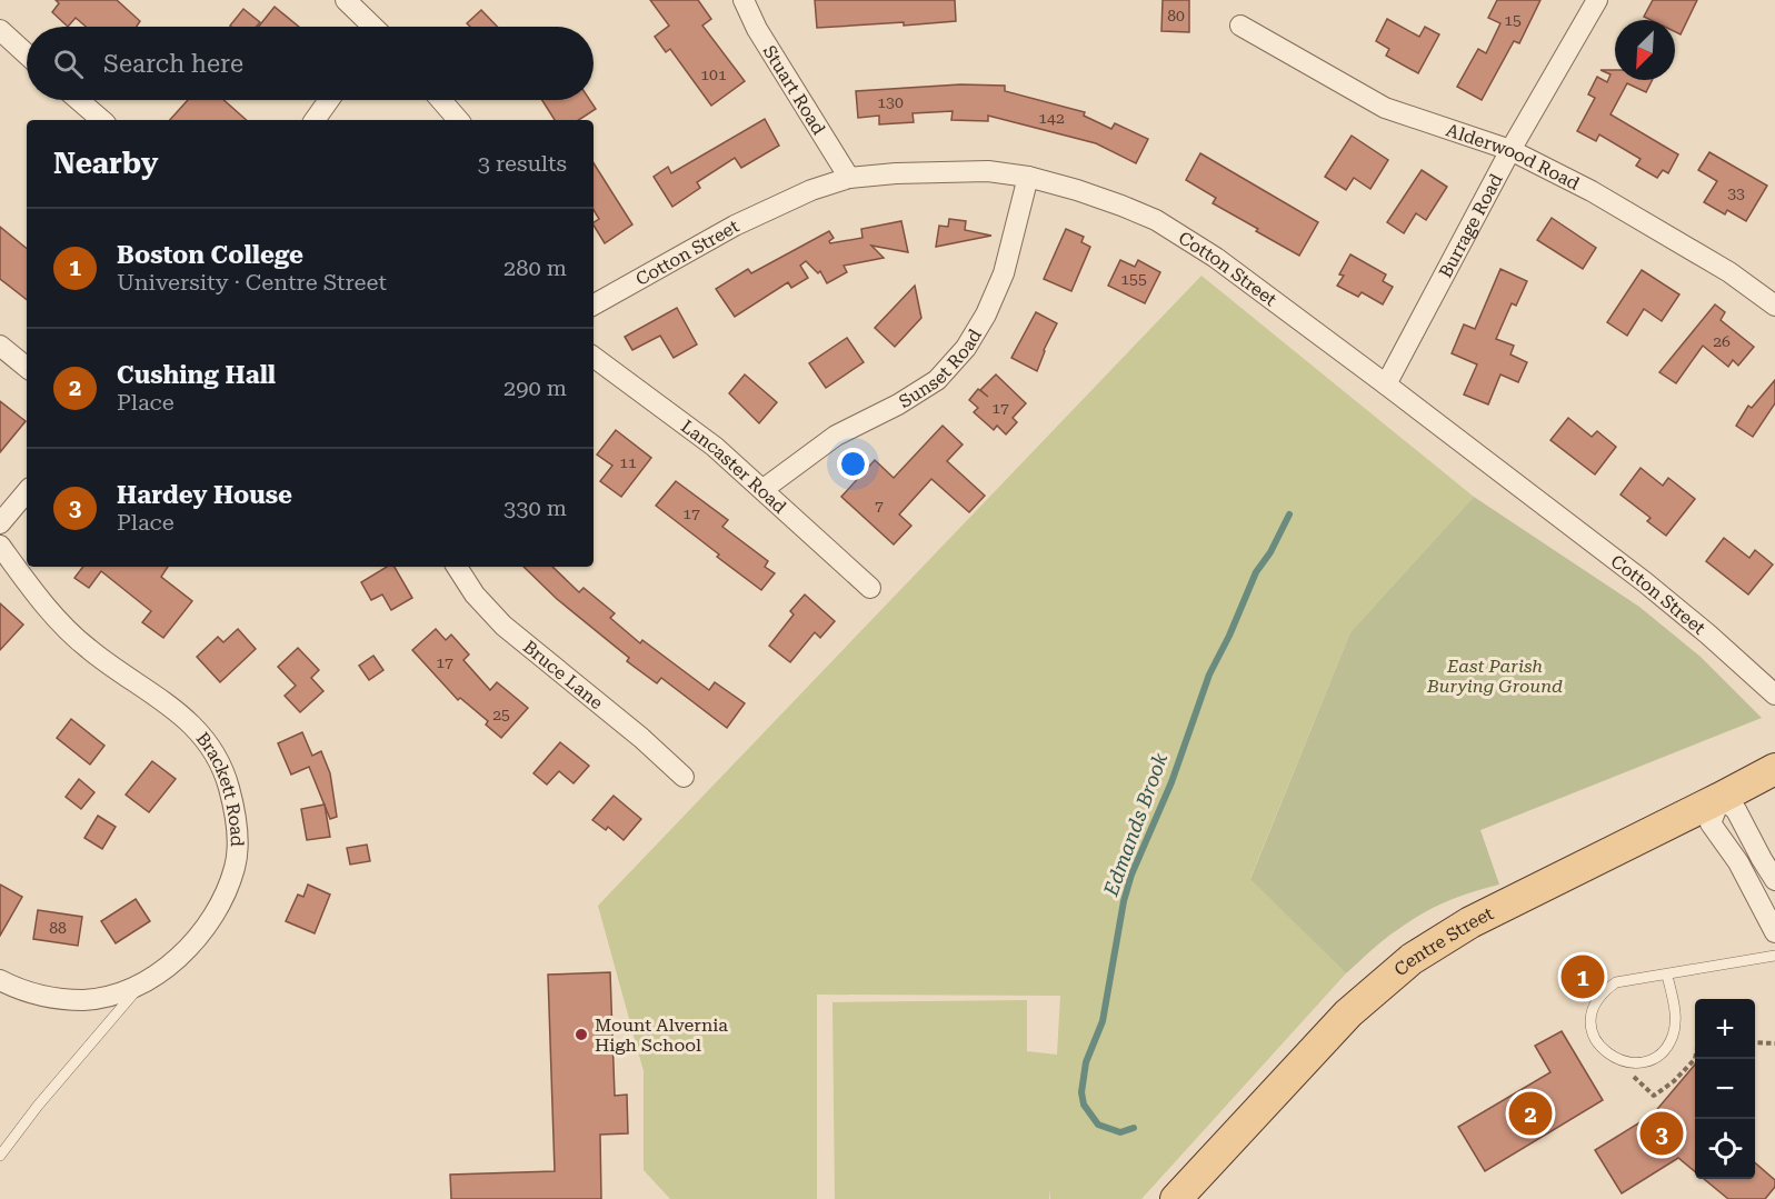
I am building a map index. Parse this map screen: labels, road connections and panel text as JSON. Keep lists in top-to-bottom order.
{
  "streets": {
    "main road": ["Centre Street"],
    "street": [
      "Stuart Road",
      "Alderwood Road",
      "Burrage Road",
      "Cotton Street",
      "Sunset Road",
      "Lancaster Road",
      "Bruce Lane",
      "Brackett Road"
    ]
  },
  "crossings": [
    ["Stuart Road", "Cotton Street"],
    ["Alderwood Road", "Burrage Road"],
    ["Burrage Road", "Cotton Street"],
    ["Cotton Street", "Sunset Road"],
    ["Sunset Road", "Lancaster Road"]
  ],
  "water": ["Edmands Brook"],
  "parks": ["East Parish Burying Ground"],
  "places": ["Mount Alvernia High School"],
  "house_numbers": [
    "80",
    "15",
    "101",
    "130",
    "142",
    "33",
    "155",
    "26",
    "17",
    "11",
    "7",
    "17",
    "17",
    "25",
    "88"
  ],
  "north": "bottom left",
  "page": {
    "search": "Search here",
    "heading": ["Nearby", "3 results"],
    "list": [
      {
        "mark": "1",
        "name": "Boston College",
        "note": "University · Centre Street",
        "value": "280 m"
      },
      {
        "mark": "2",
        "name": "Cushing Hall",
        "note": "Place",
        "value": "290 m"
      },
      {
        "mark": "3",
        "name": "Hardey House",
        "note": "Place",
        "value": "330 m"
      }
    ],
    "pins": ["1", "2", "3"],
    "map_buttons": ["+", "−"]
  }
}
